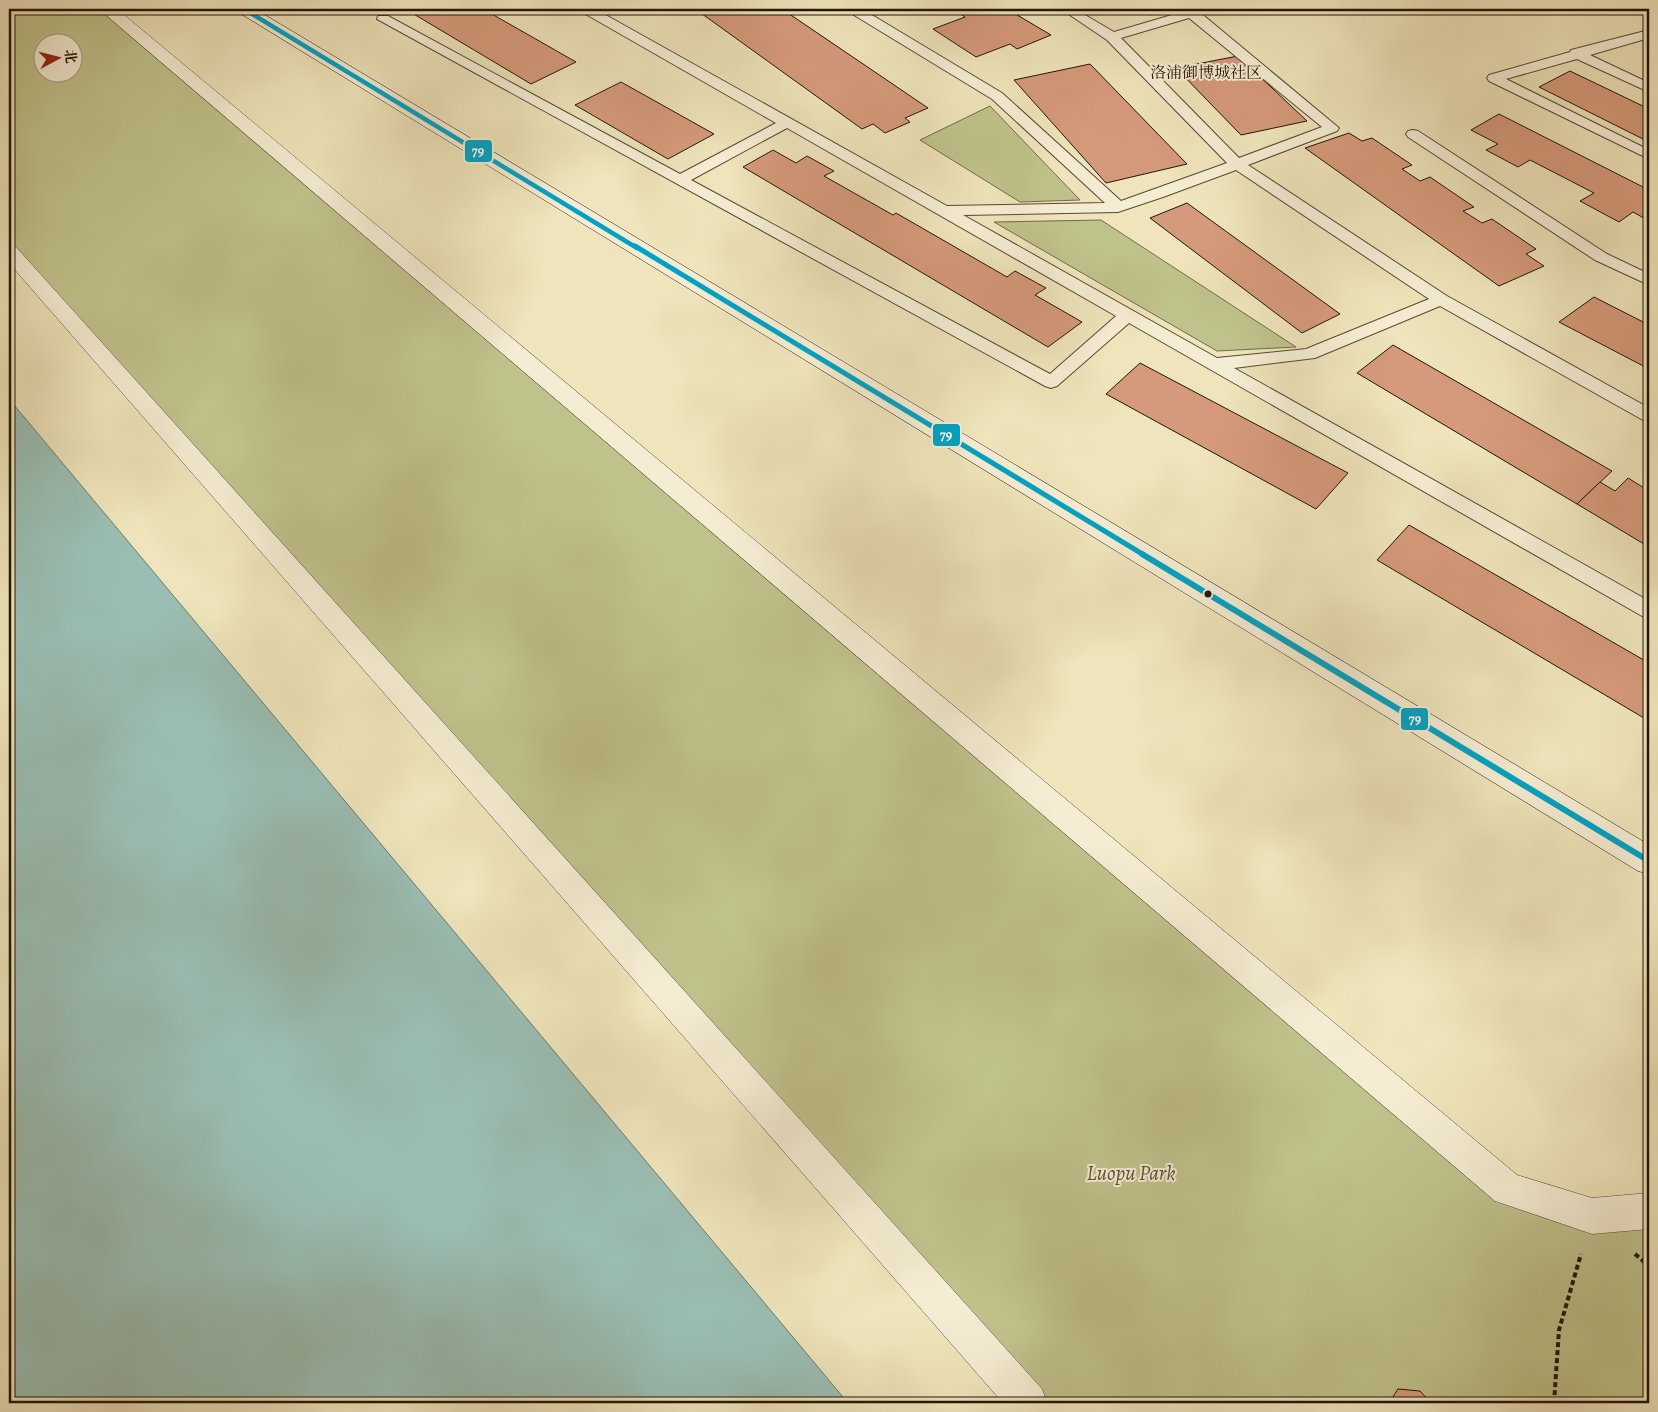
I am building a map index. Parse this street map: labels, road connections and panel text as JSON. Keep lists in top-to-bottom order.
{
  "districts": ["洛浦御博城社区"],
  "parks": ["Luopu Park"],
  "lines": ["transit line 79"],
  "north": "right"
}
